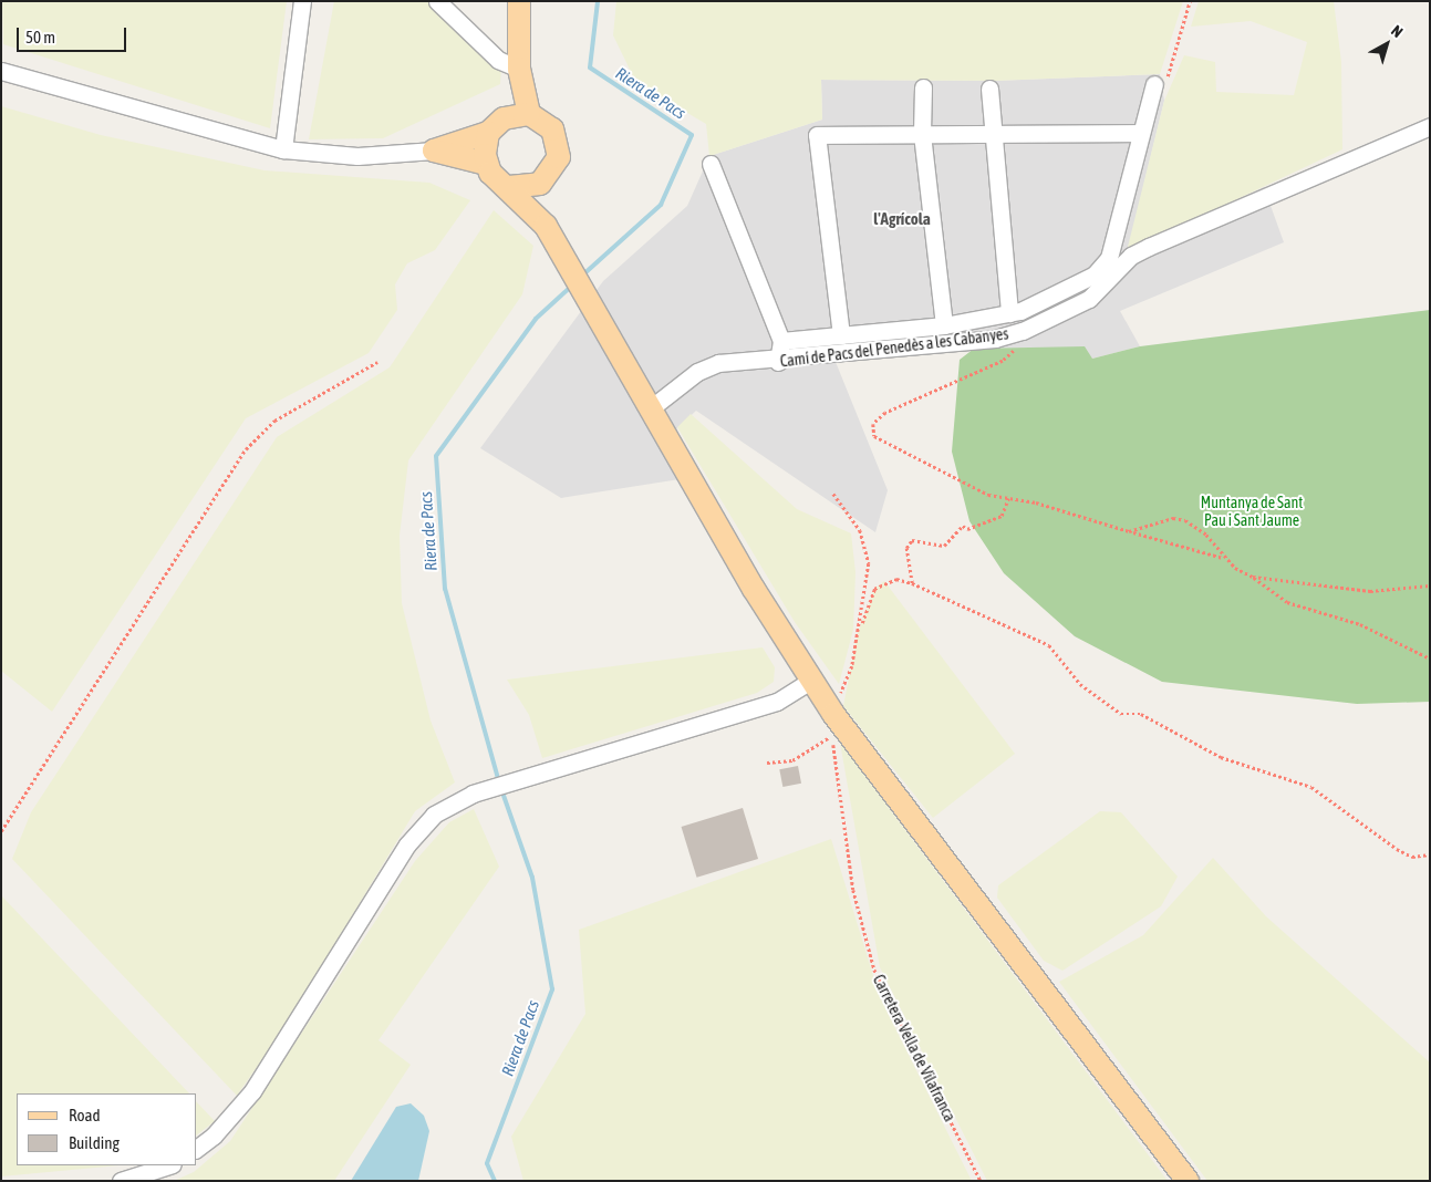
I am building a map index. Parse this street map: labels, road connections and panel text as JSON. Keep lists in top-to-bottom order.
{
  "streets": {
    "street": ["Camí de Pacs del Penedès a les Cabanyes"],
    "path": ["Carretera Vella de Vilafranca"]
  },
  "districts": ["l'Agrícola"],
  "water": ["Riera de Pacs"],
  "parks": ["Muntanya de Sant Pau i Sant Jaume"],
  "legend": ["Road", "Building"],
  "scale_bar": "50 m",
  "north": "top right"
}
